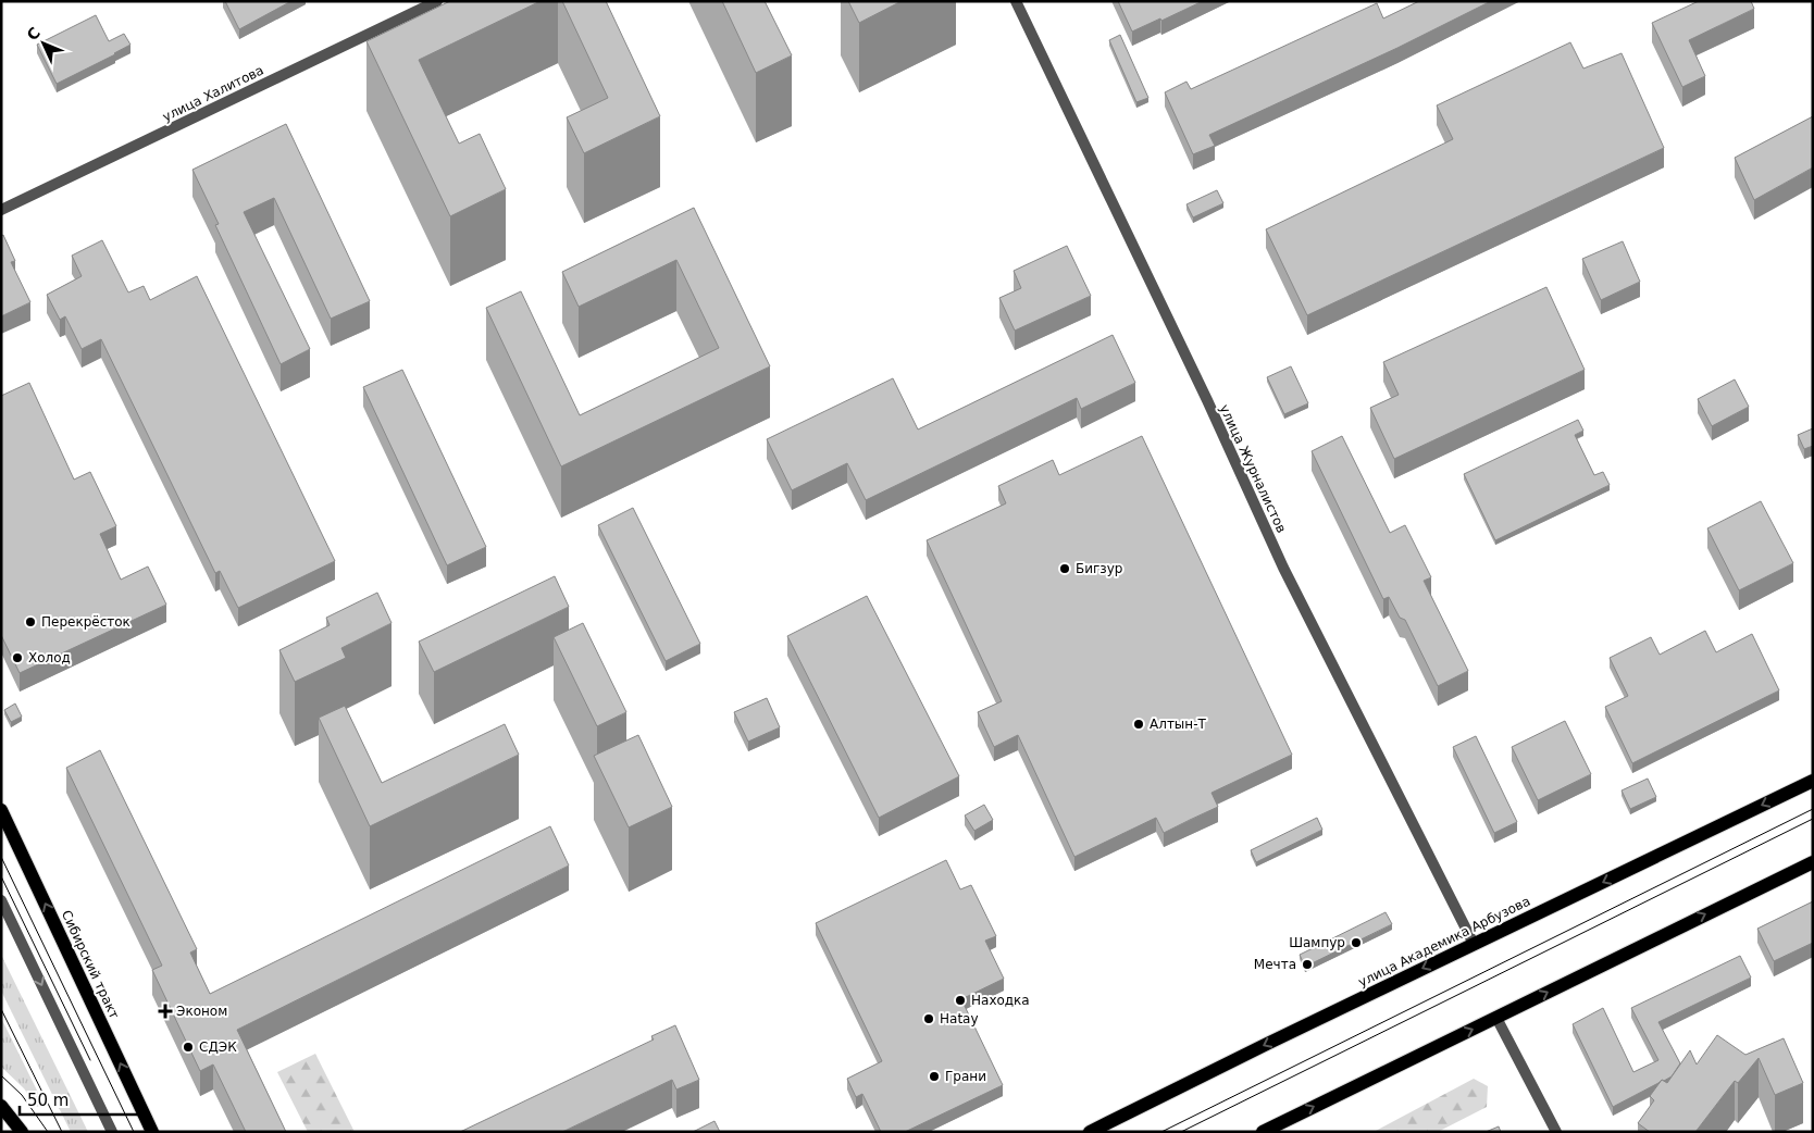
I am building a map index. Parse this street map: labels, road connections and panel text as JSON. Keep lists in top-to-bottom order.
{
  "streets": {
    "main road": ["улица Академика Арбузова", "Сибирский тракт"],
    "street": ["улица Халитова", "улица Журналистов"]
  },
  "crossings": [
    ["улица Журналистов", "улица Академика Арбузова"]
  ],
  "one_way": ["Сибирский тракт"],
  "places": {
    "other": [
      "Бигзур",
      "Перекрёсток",
      "Холод",
      "Алтын-Т",
      "Шампур",
      "Мечта",
      "Находка",
      "Hatay",
      "СДЭК",
      "Грани"
    ],
    "health": ["Эконом"]
  },
  "scale_bar": "50 m",
  "north": "top left"
}
